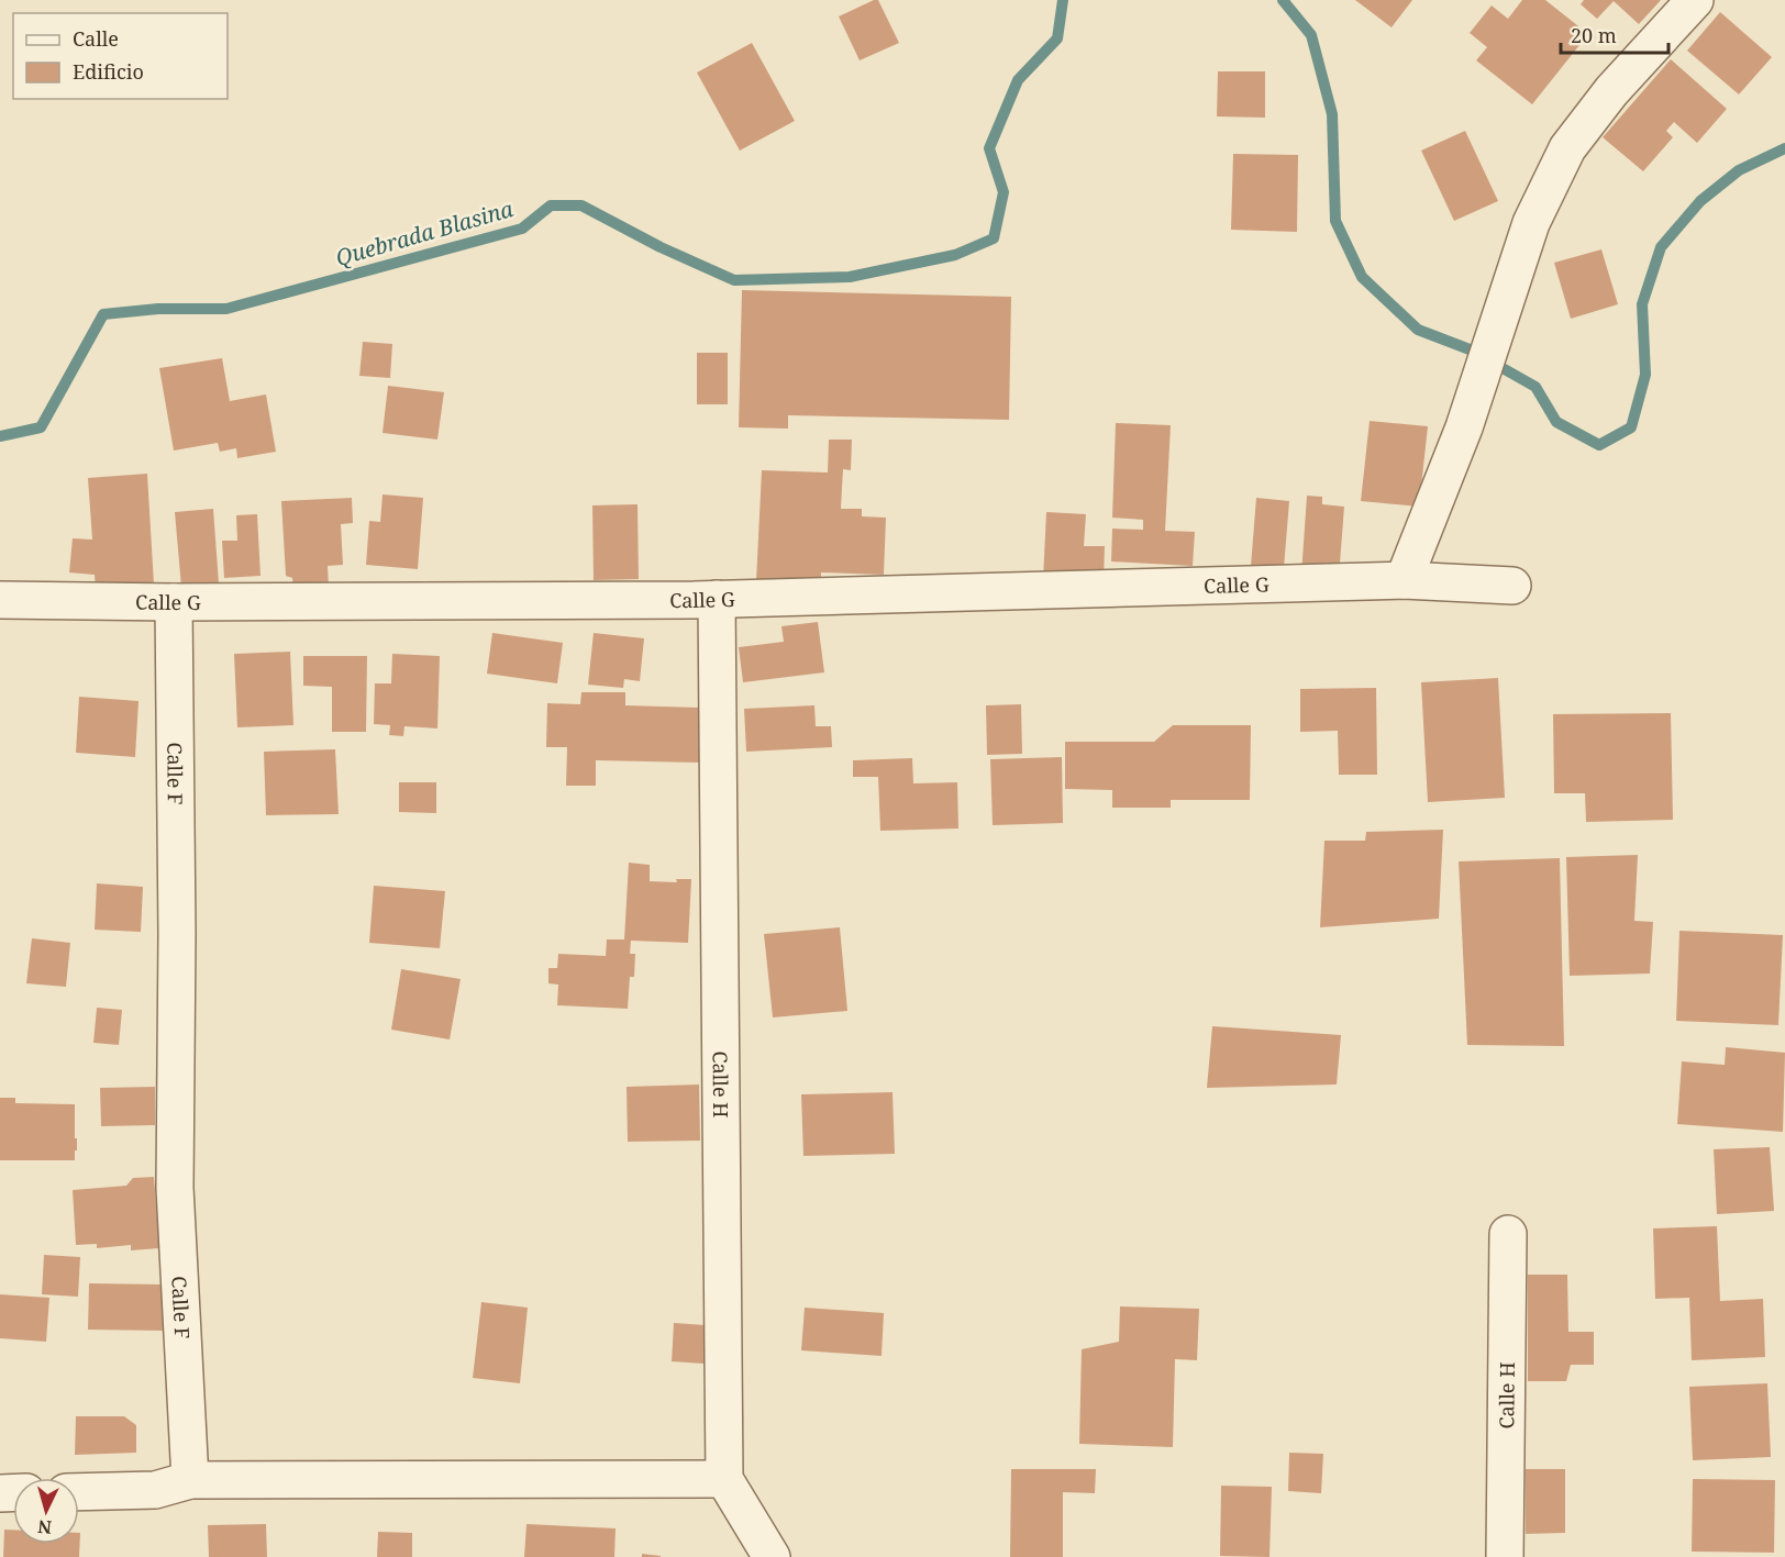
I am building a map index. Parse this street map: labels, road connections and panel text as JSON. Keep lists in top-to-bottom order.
{
  "streets": {
    "street": ["Calle G", "Calle F", "Calle H"]
  },
  "crossings": [
    ["Calle G", "Calle F"],
    ["Calle G", "Calle H"]
  ],
  "water": ["Quebrada Blasina"],
  "legend": ["Calle", "Edificio"],
  "scale_bar": "20 m",
  "north": "bottom"
}
